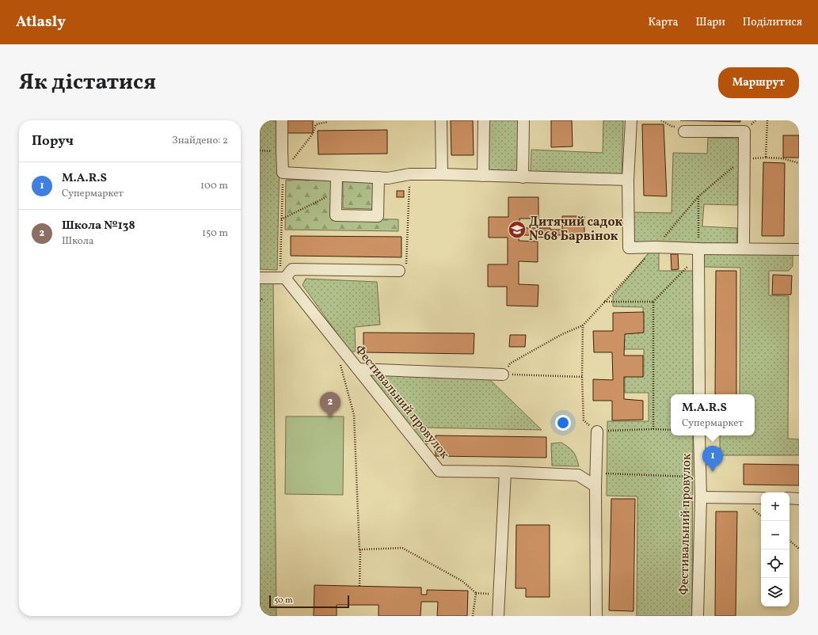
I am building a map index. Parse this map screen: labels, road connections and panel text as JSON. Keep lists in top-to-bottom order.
{
  "streets": {
    "lane": ["Фестивальний провулок"]
  },
  "places": {
    "school or university": ["Дитячий садок №68 Барвінок"]
  },
  "scale_bar": "50 m",
  "page": {
    "header": "Atlasly",
    "nav": ["Карта", "Шари", "Поділитися"],
    "title": "Як дістатися",
    "buttons": "Маршрут",
    "heading": ["Поруч", "Знайдено: 2"],
    "list": [
      {
        "mark": "1",
        "name": "M.A.R.S",
        "note": "Супермаркет",
        "value": "100 m"
      },
      {
        "mark": "2",
        "name": "Школа №138",
        "note": "Школа",
        "value": "150 m"
      }
    ],
    "pins": ["2", "1"],
    "popup": ["M.A.R.S", "Супермаркет"],
    "map_buttons": ["+", "−"],
    "scale": "50 m"
  }
}
